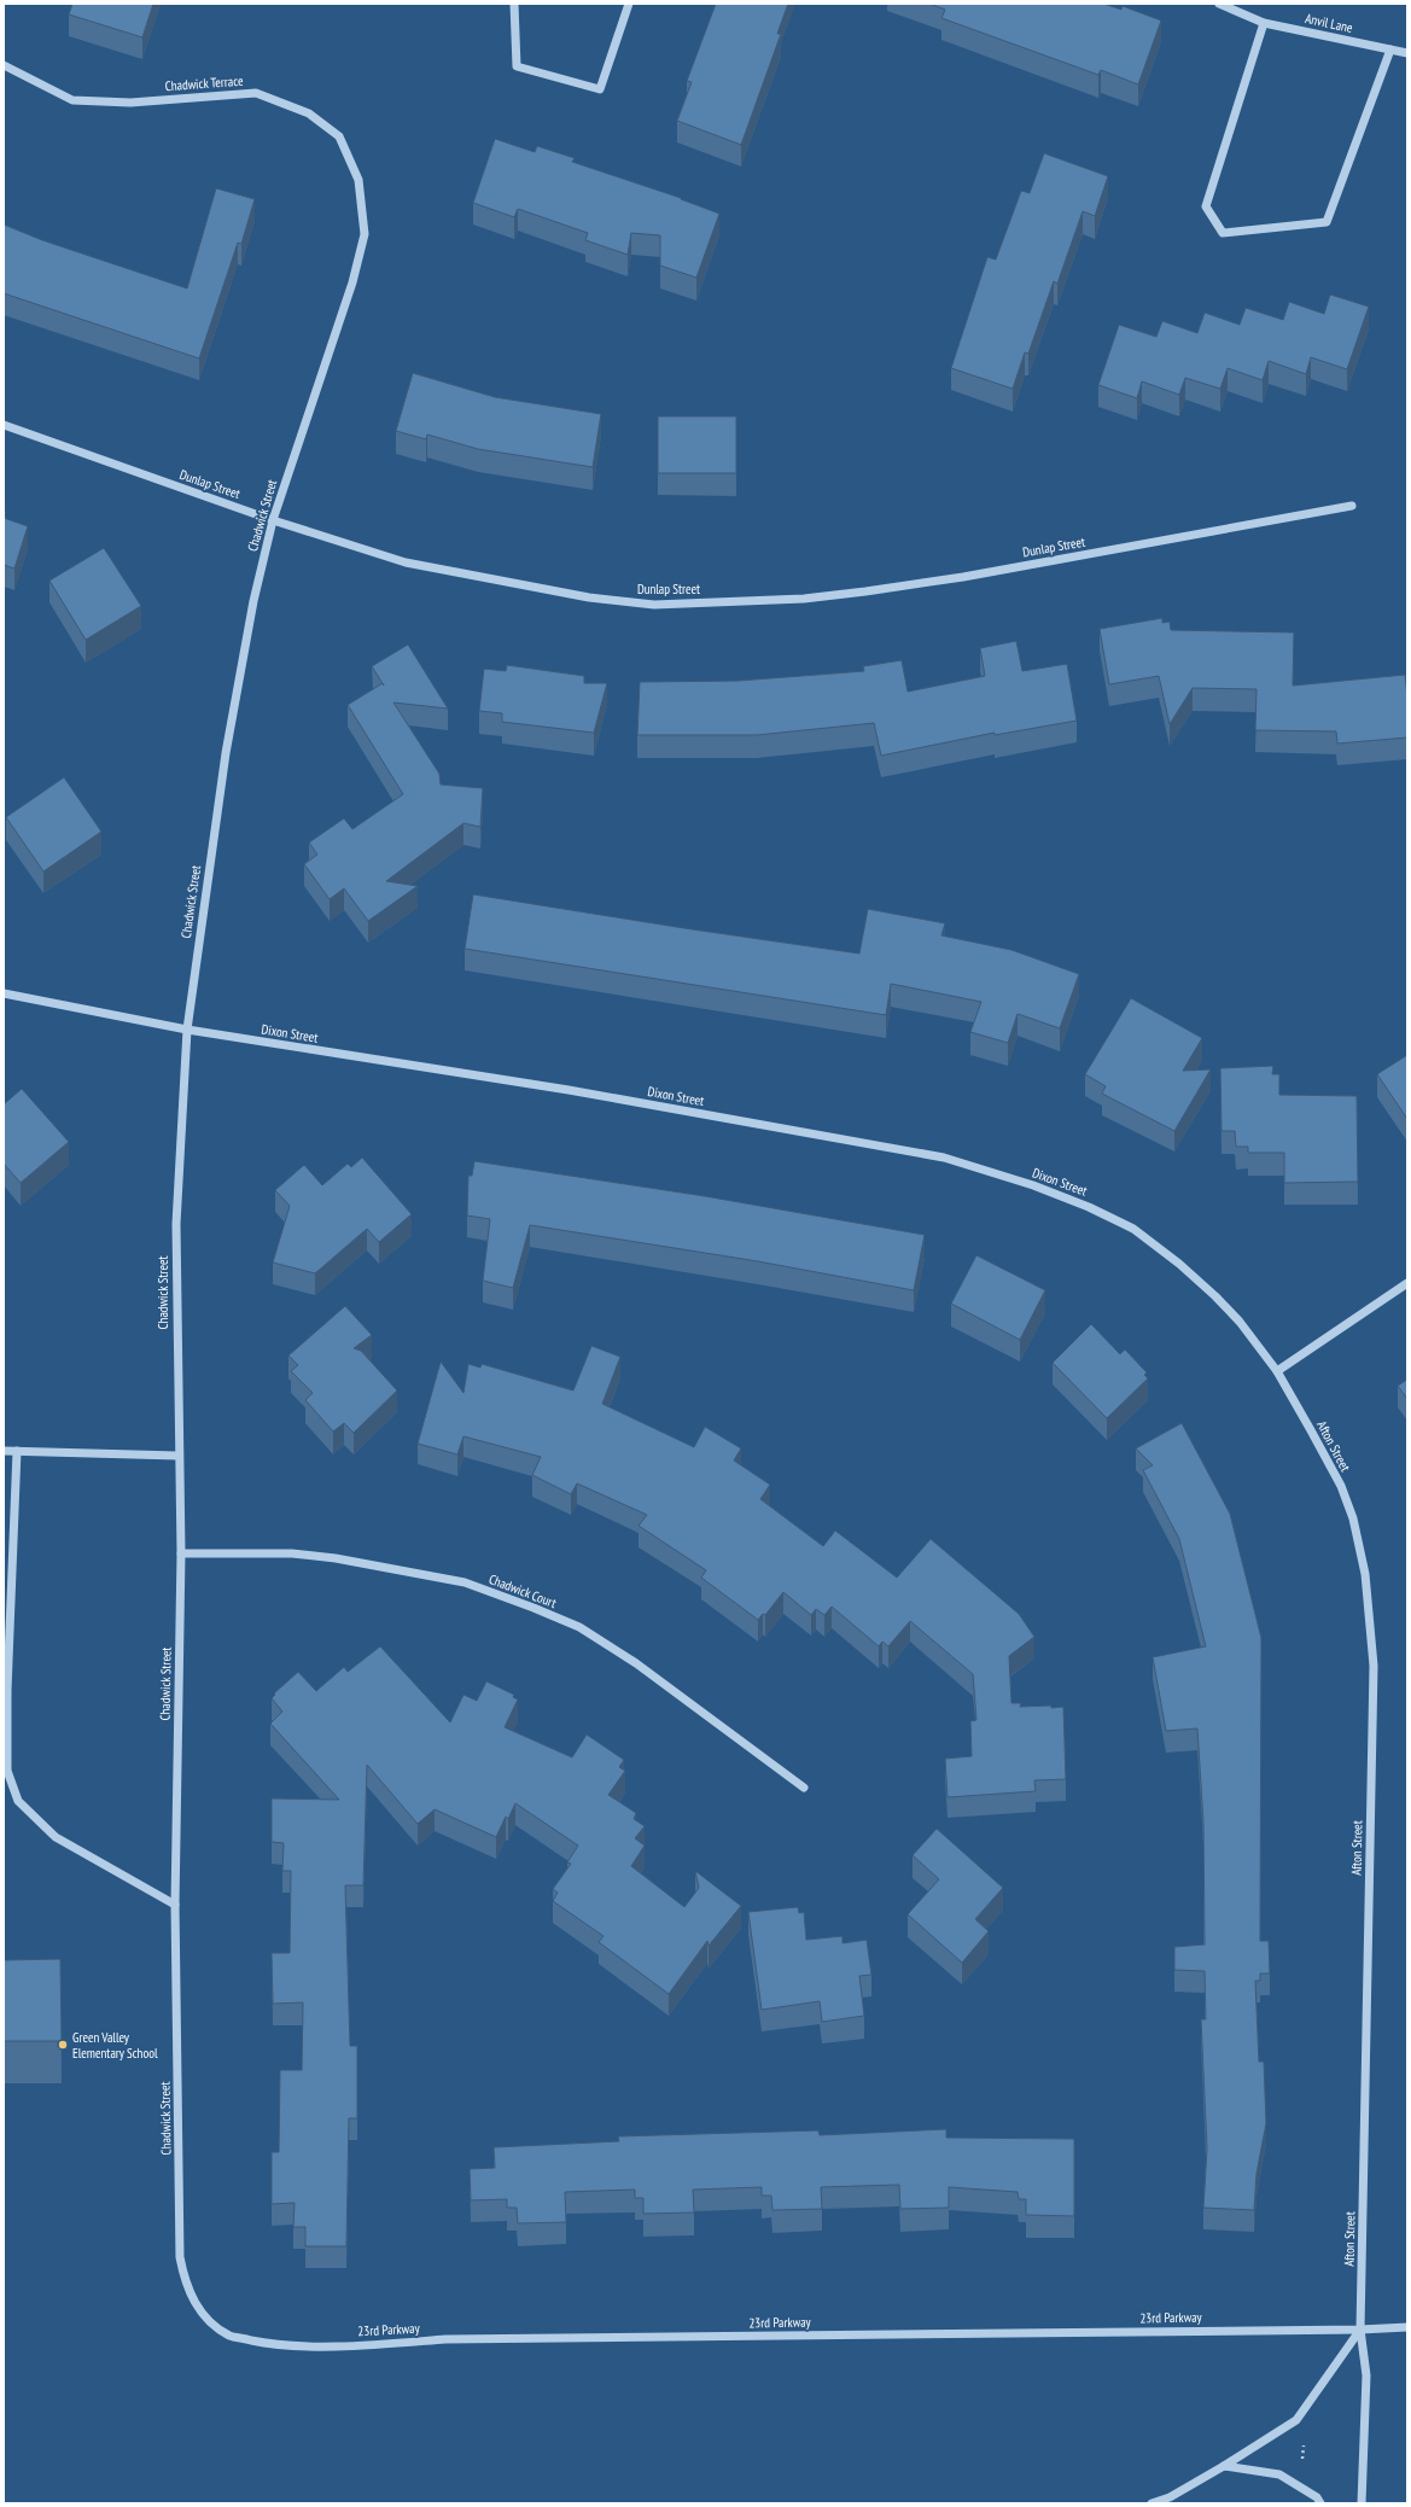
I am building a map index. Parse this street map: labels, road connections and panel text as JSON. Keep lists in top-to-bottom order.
{
  "streets": {
    "street": [
      "Anvil Lane",
      "Chadwick Terrace",
      "Dunlap Street",
      "Chadwick Street",
      "Dixon Street",
      "Afton Street",
      "Chadwick Court",
      "23rd Parkway"
    ]
  },
  "crossings": [
    ["Chadwick Terrace", "Chadwick Street"],
    ["Dunlap Street", "Chadwick Street"],
    ["Chadwick Street", "Dixon Street"],
    ["Chadwick Street", "Chadwick Court"],
    ["Chadwick Street", "23rd Parkway"],
    ["Dixon Street", "Afton Street"],
    ["Afton Street", "23rd Parkway"]
  ],
  "places": ["Green Valley Elementary School"]
}
